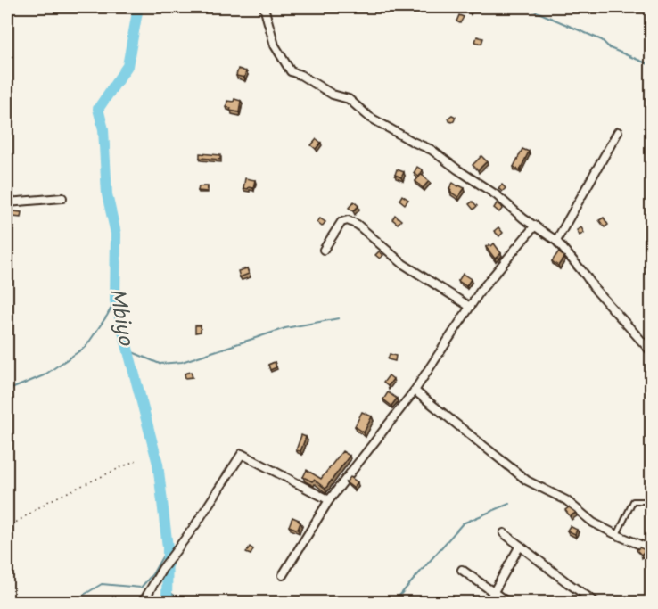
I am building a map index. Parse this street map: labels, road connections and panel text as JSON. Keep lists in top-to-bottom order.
{
  "water": ["Mbiyo"]
}
